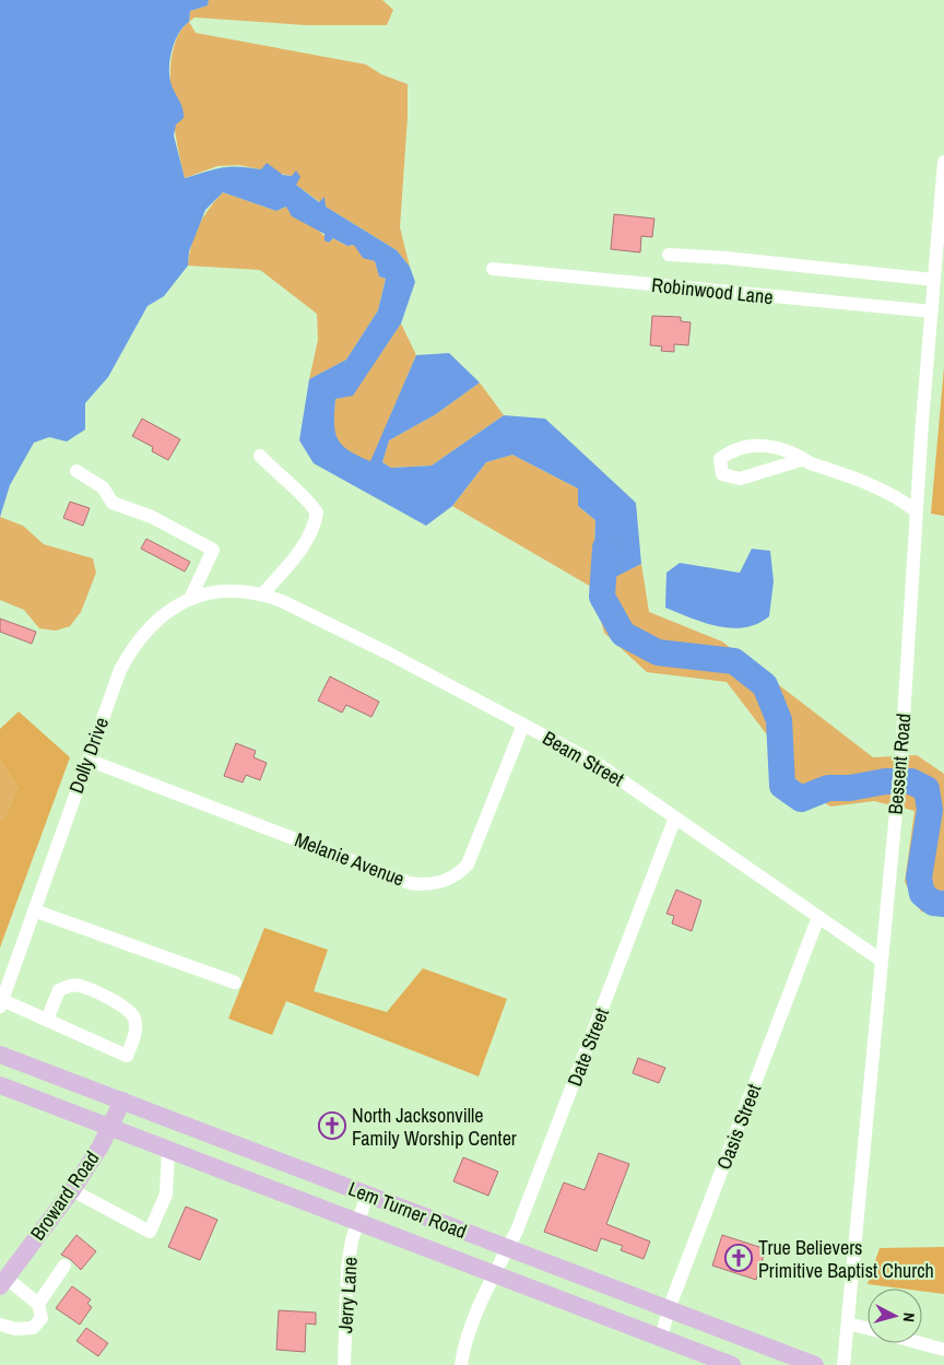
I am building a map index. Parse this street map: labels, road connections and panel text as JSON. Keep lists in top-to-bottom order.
{
  "streets": {
    "main road": ["Broward Road", "Lem Turner Road"],
    "street": [
      "Robinwood Lane",
      "Dolly Drive",
      "Beam Street",
      "Bessent Road",
      "Melanie Avenue",
      "Date Street",
      "Oasis Street",
      "Jerry Lane"
    ]
  },
  "crossings": [
    ["Robinwood Lane", "Bessent Road"],
    ["Dolly Drive", "Beam Street"],
    ["Dolly Drive", "Melanie Avenue"],
    ["Beam Street", "Bessent Road"],
    ["Beam Street", "Melanie Avenue"],
    ["Beam Street", "Date Street"],
    ["Beam Street", "Oasis Street"],
    ["Date Street", "Lem Turner Road"],
    ["Oasis Street", "Lem Turner Road"],
    ["Broward Road", "Lem Turner Road"],
    ["Lem Turner Road", "Jerry Lane"]
  ],
  "places": {
    "church": ["North Jacksonville Family Worship Center", "True Believers Primitive Baptist Church"]
  },
  "north": "right"
}
